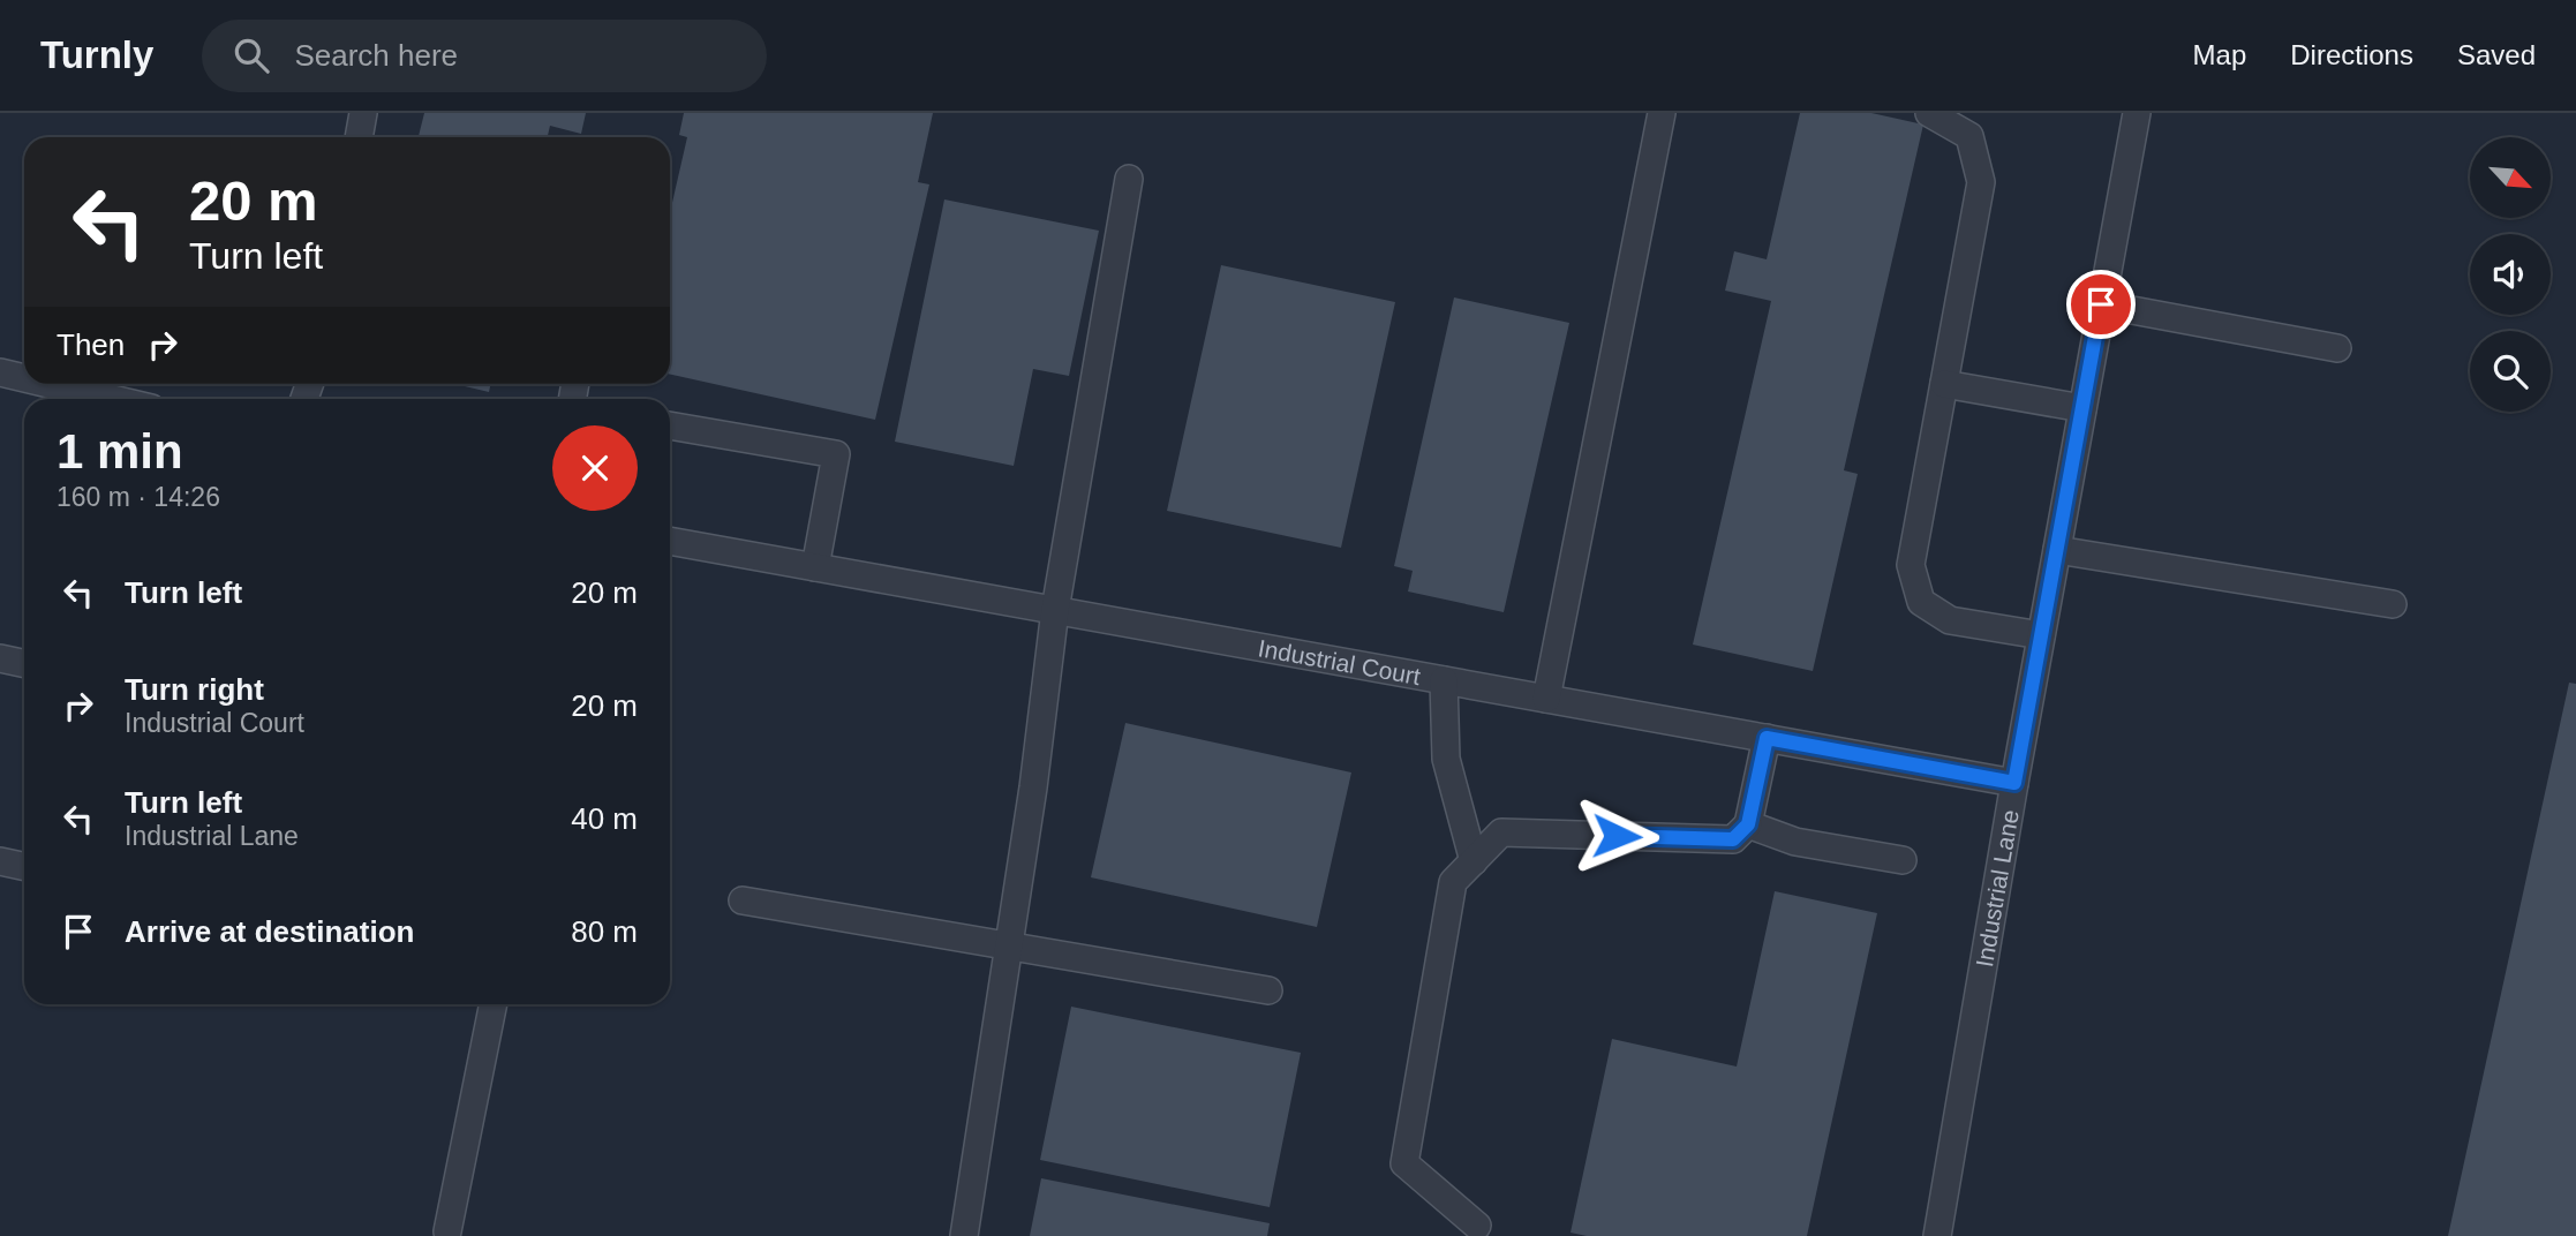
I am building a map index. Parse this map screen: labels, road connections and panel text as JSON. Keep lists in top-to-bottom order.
{
  "streets": {
    "lane": ["Industrial Court", "Industrial Lane"]
  },
  "crossings": [
    ["Industrial Court", "Industrial Lane"]
  ],
  "north": "bottom right",
  "page": {
    "header": "Turnly",
    "search": "Search here",
    "nav": ["Map", "Directions", "Saved"],
    "turn": ["20 m", "Turn left"],
    "then": "Then",
    "heading": ["1 min", "160 m · 14:26"],
    "list": [
      {
        "name": "Turn left",
        "value": "20 m"
      },
      {
        "name": "Turn right",
        "note": "Industrial Court",
        "value": "20 m"
      },
      {
        "name": "Turn left",
        "note": "Industrial Lane",
        "value": "40 m"
      },
      {
        "name": "Arrive at destination",
        "value": "80 m"
      }
    ]
  }
}
